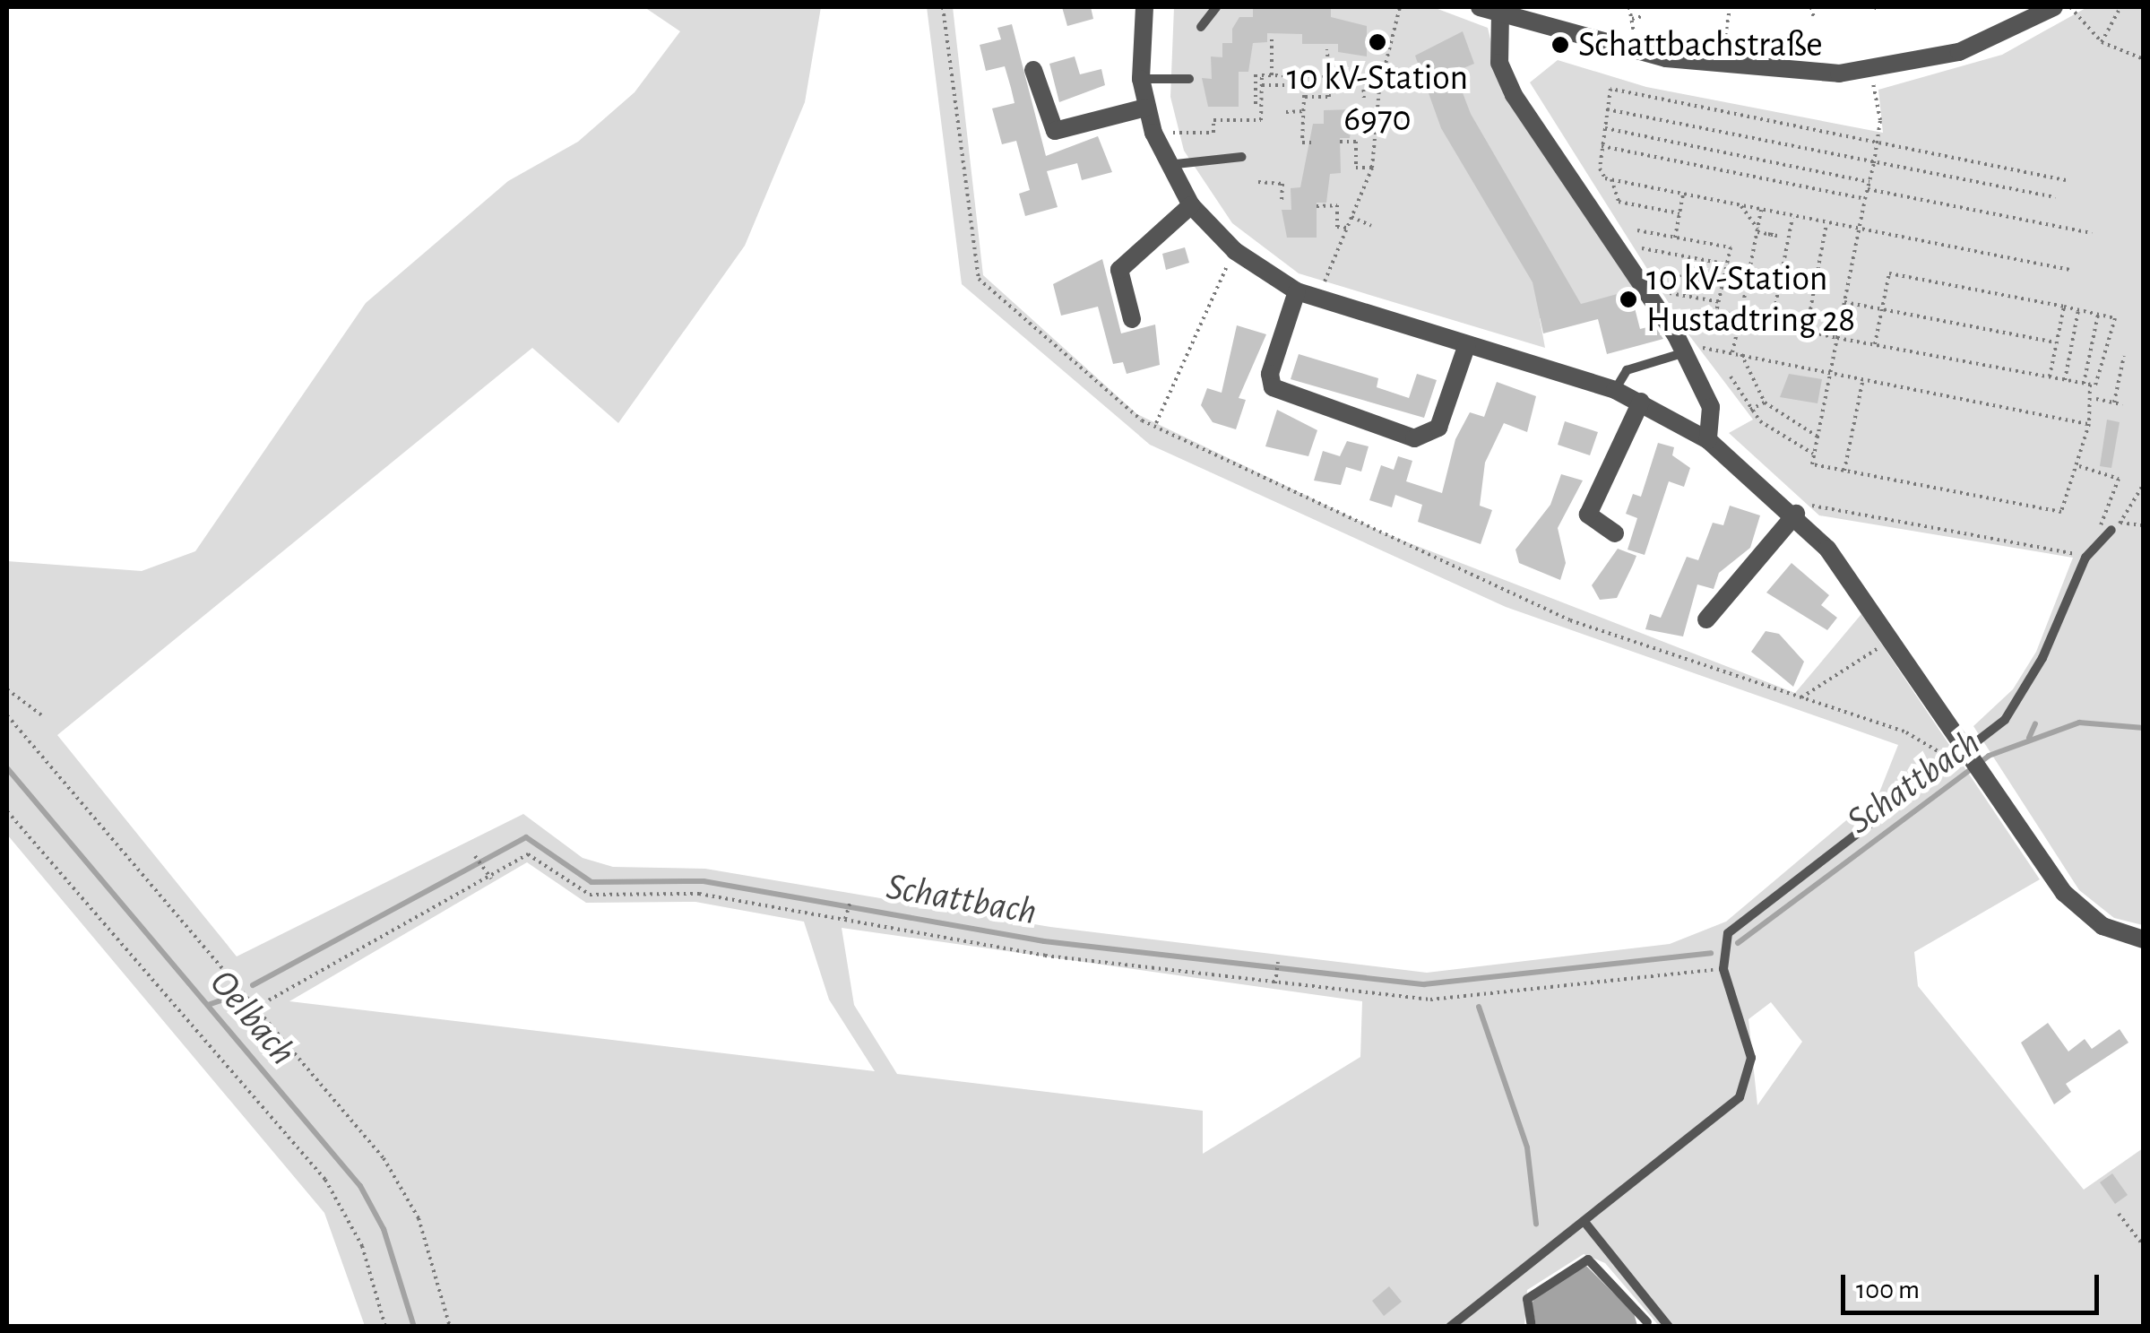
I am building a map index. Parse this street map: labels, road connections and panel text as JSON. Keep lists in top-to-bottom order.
{
  "water": ["Schattbach", "Oelbach"],
  "places": ["10 kV-Station 6970", "Schattbachstraße", "10 kV-Station Hustadtring 28"],
  "scale_bar": "100 m"
}
